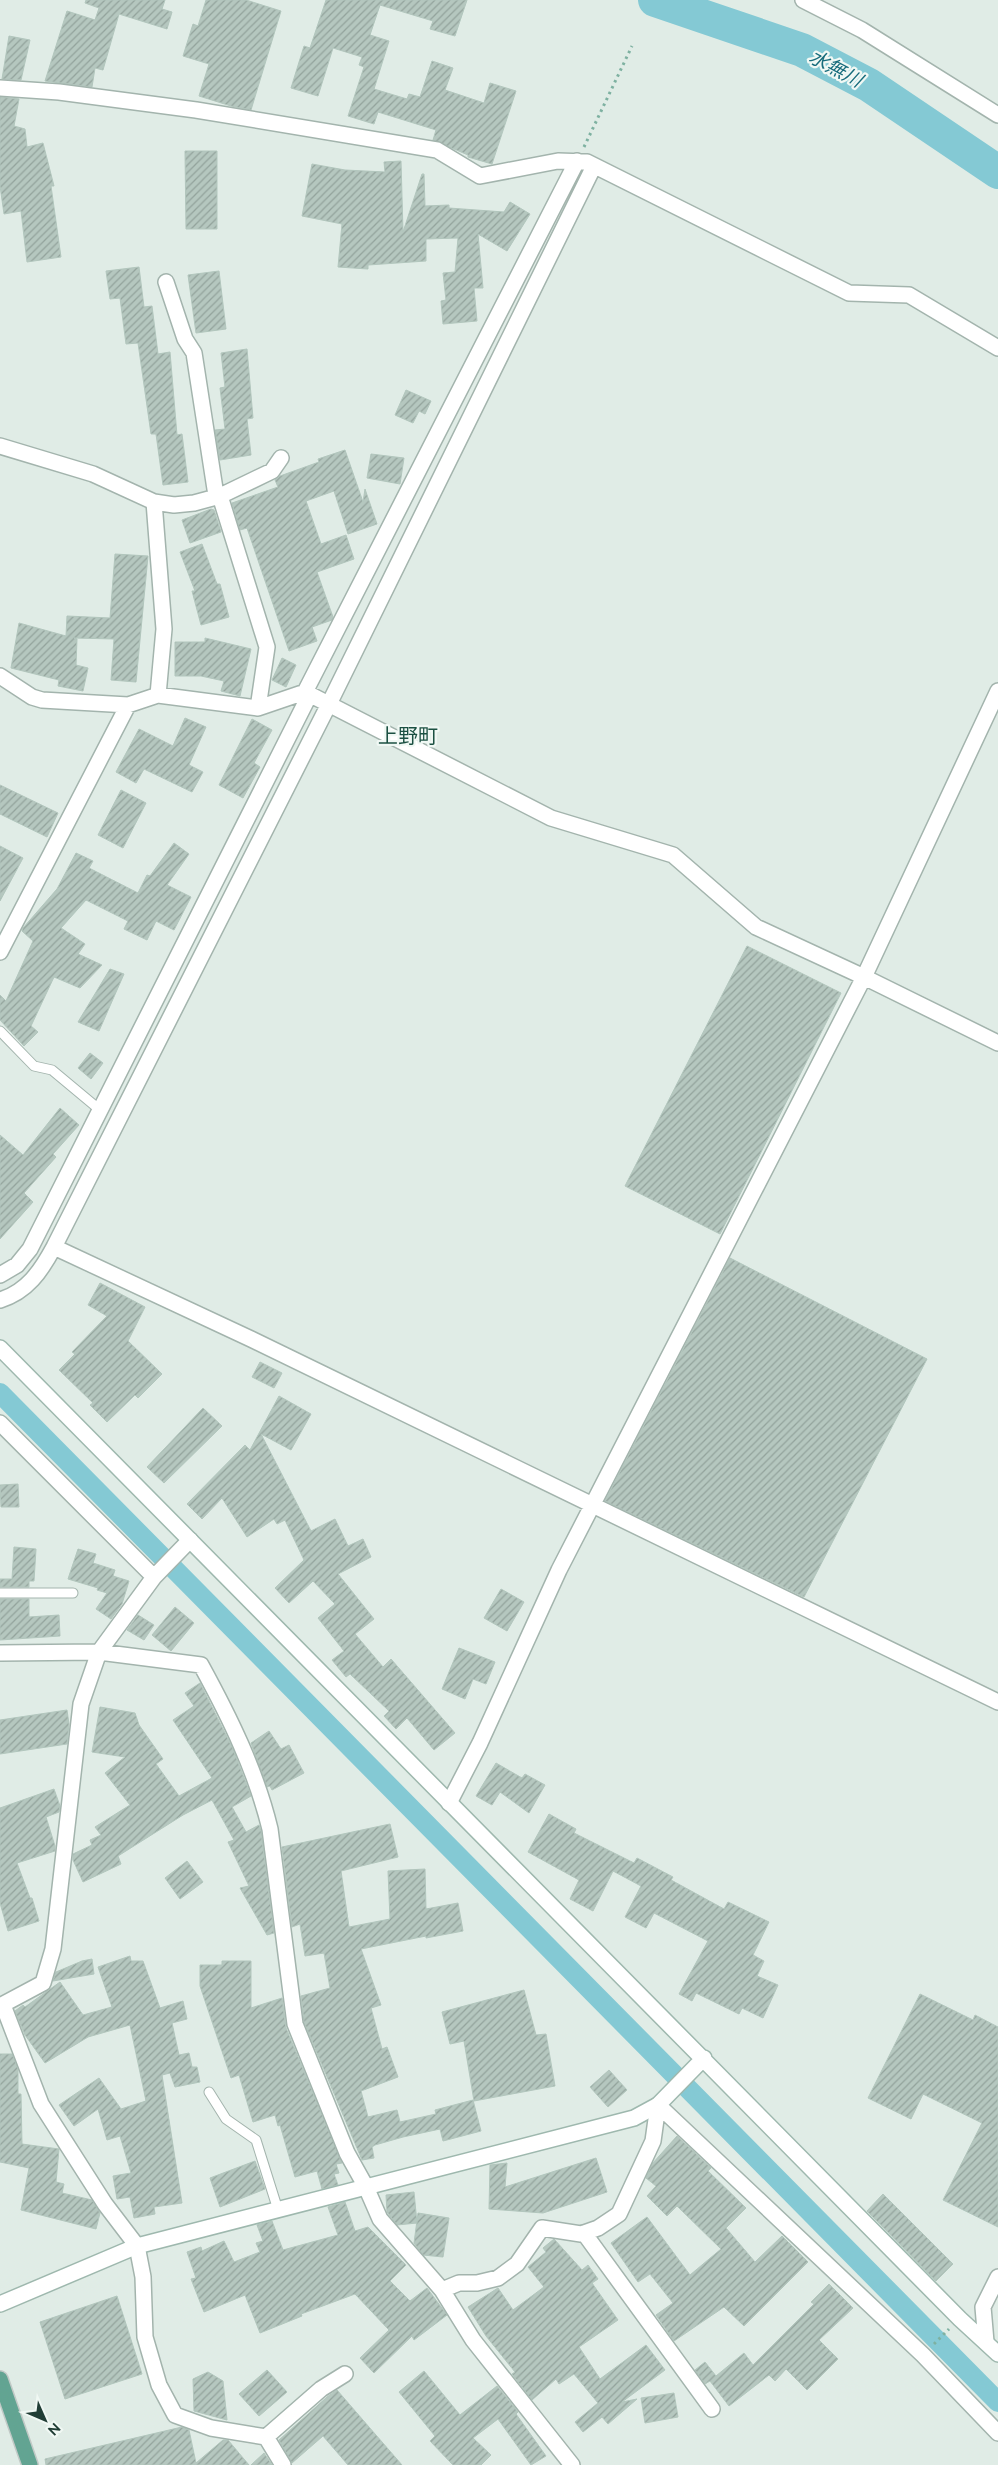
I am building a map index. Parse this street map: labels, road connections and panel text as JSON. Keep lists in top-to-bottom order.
{
  "districts": ["上野町"],
  "water": ["水無川"],
  "north": "bottom right"
}
